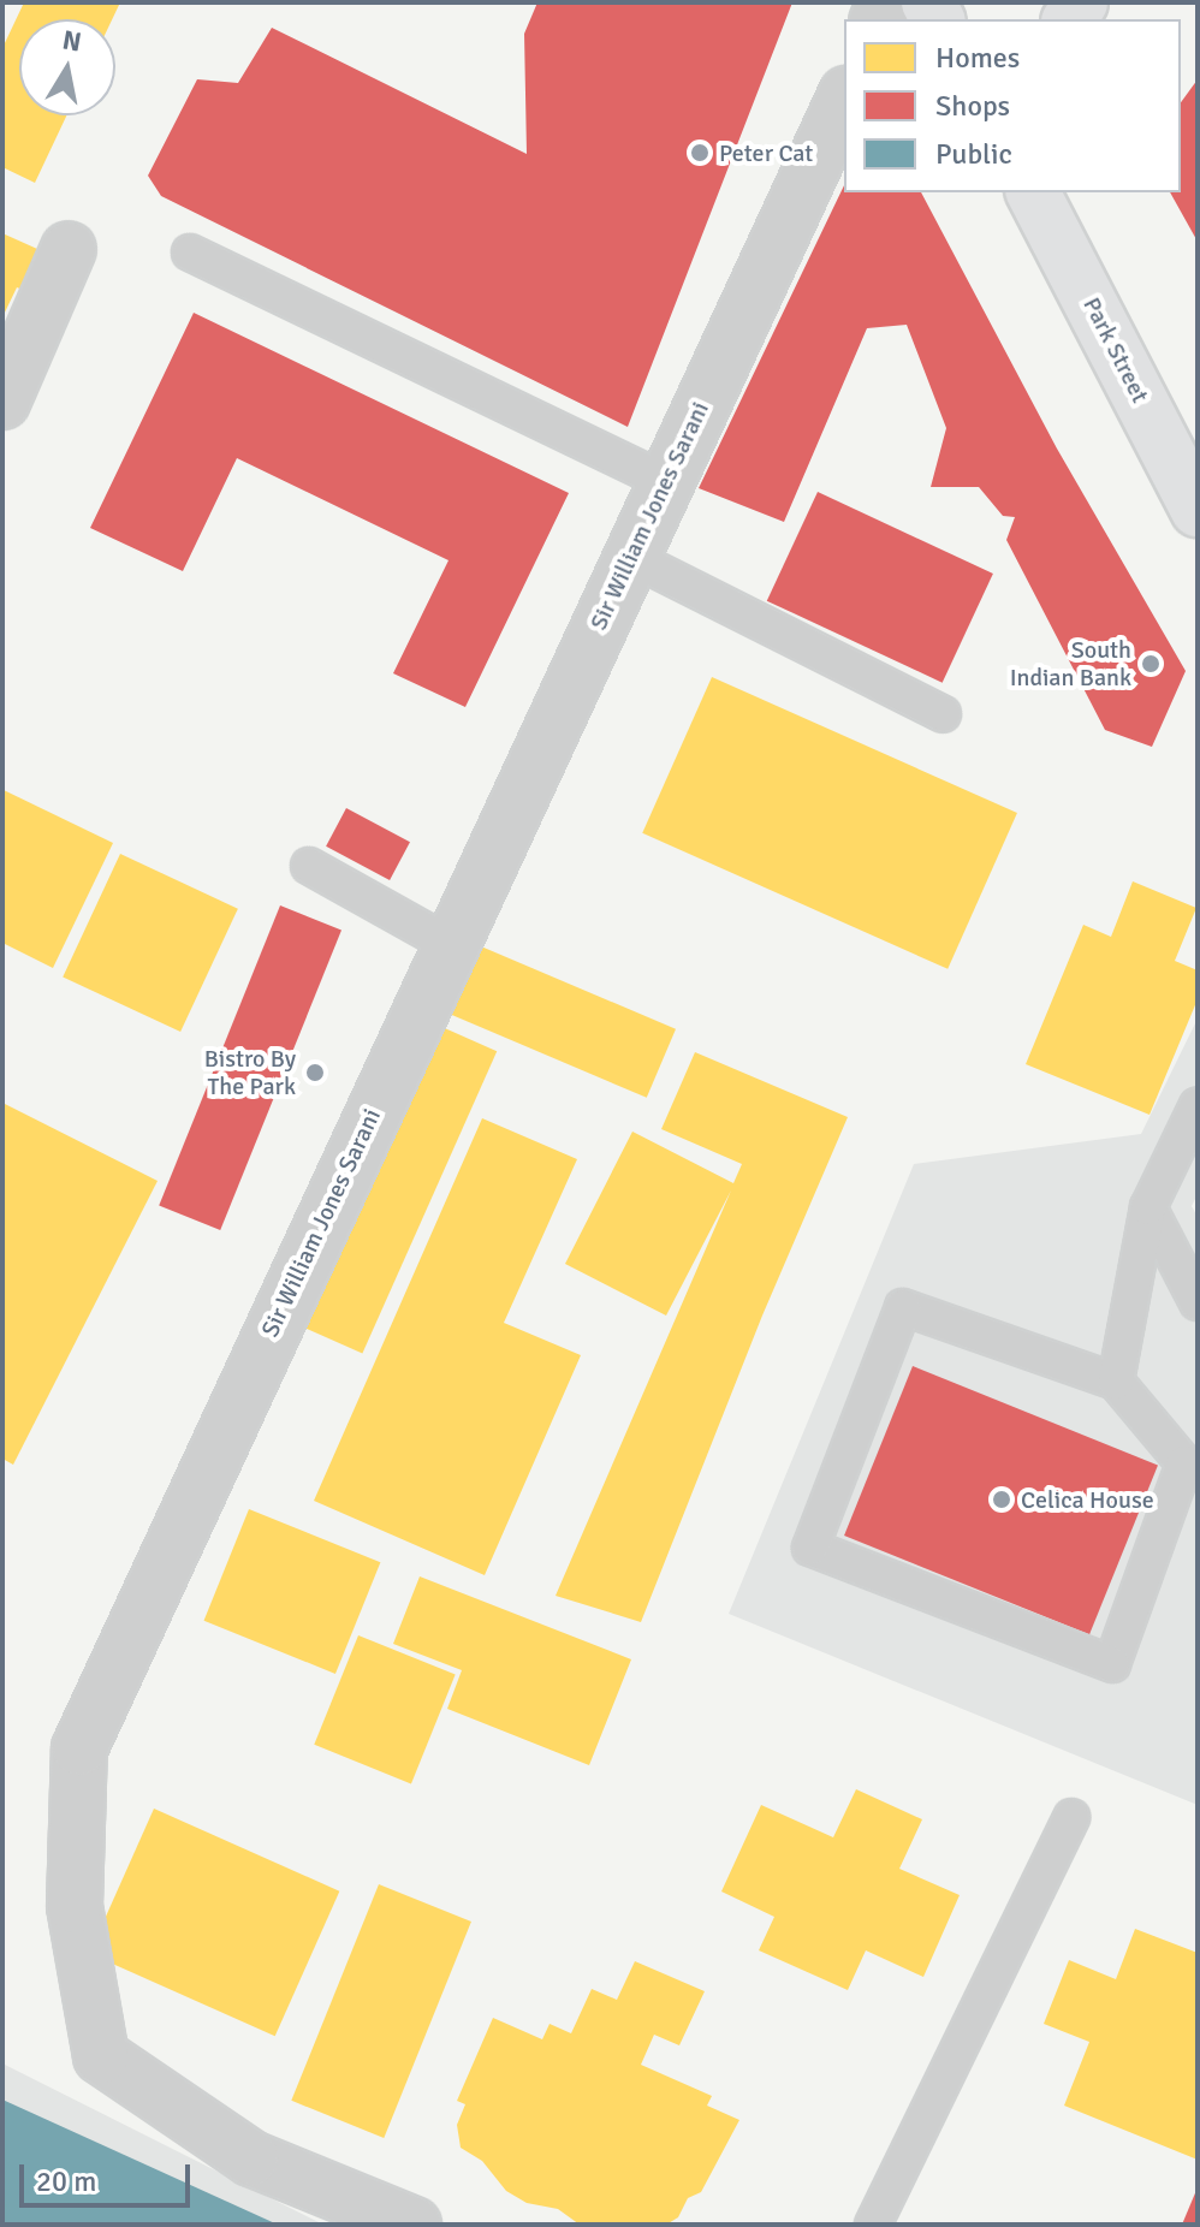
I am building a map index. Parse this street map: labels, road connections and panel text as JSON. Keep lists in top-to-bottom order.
{
  "streets": {
    "main road": ["Park Street"],
    "street": ["Sir William Jones Sarani"]
  },
  "places": [
    "Peter Cat",
    "South Indian Bank",
    "Bistro By The Park",
    "Celica House"
  ],
  "legend": ["Homes", "Shops", "Public"],
  "scale_bar": "20 m",
  "north": "top"
}
